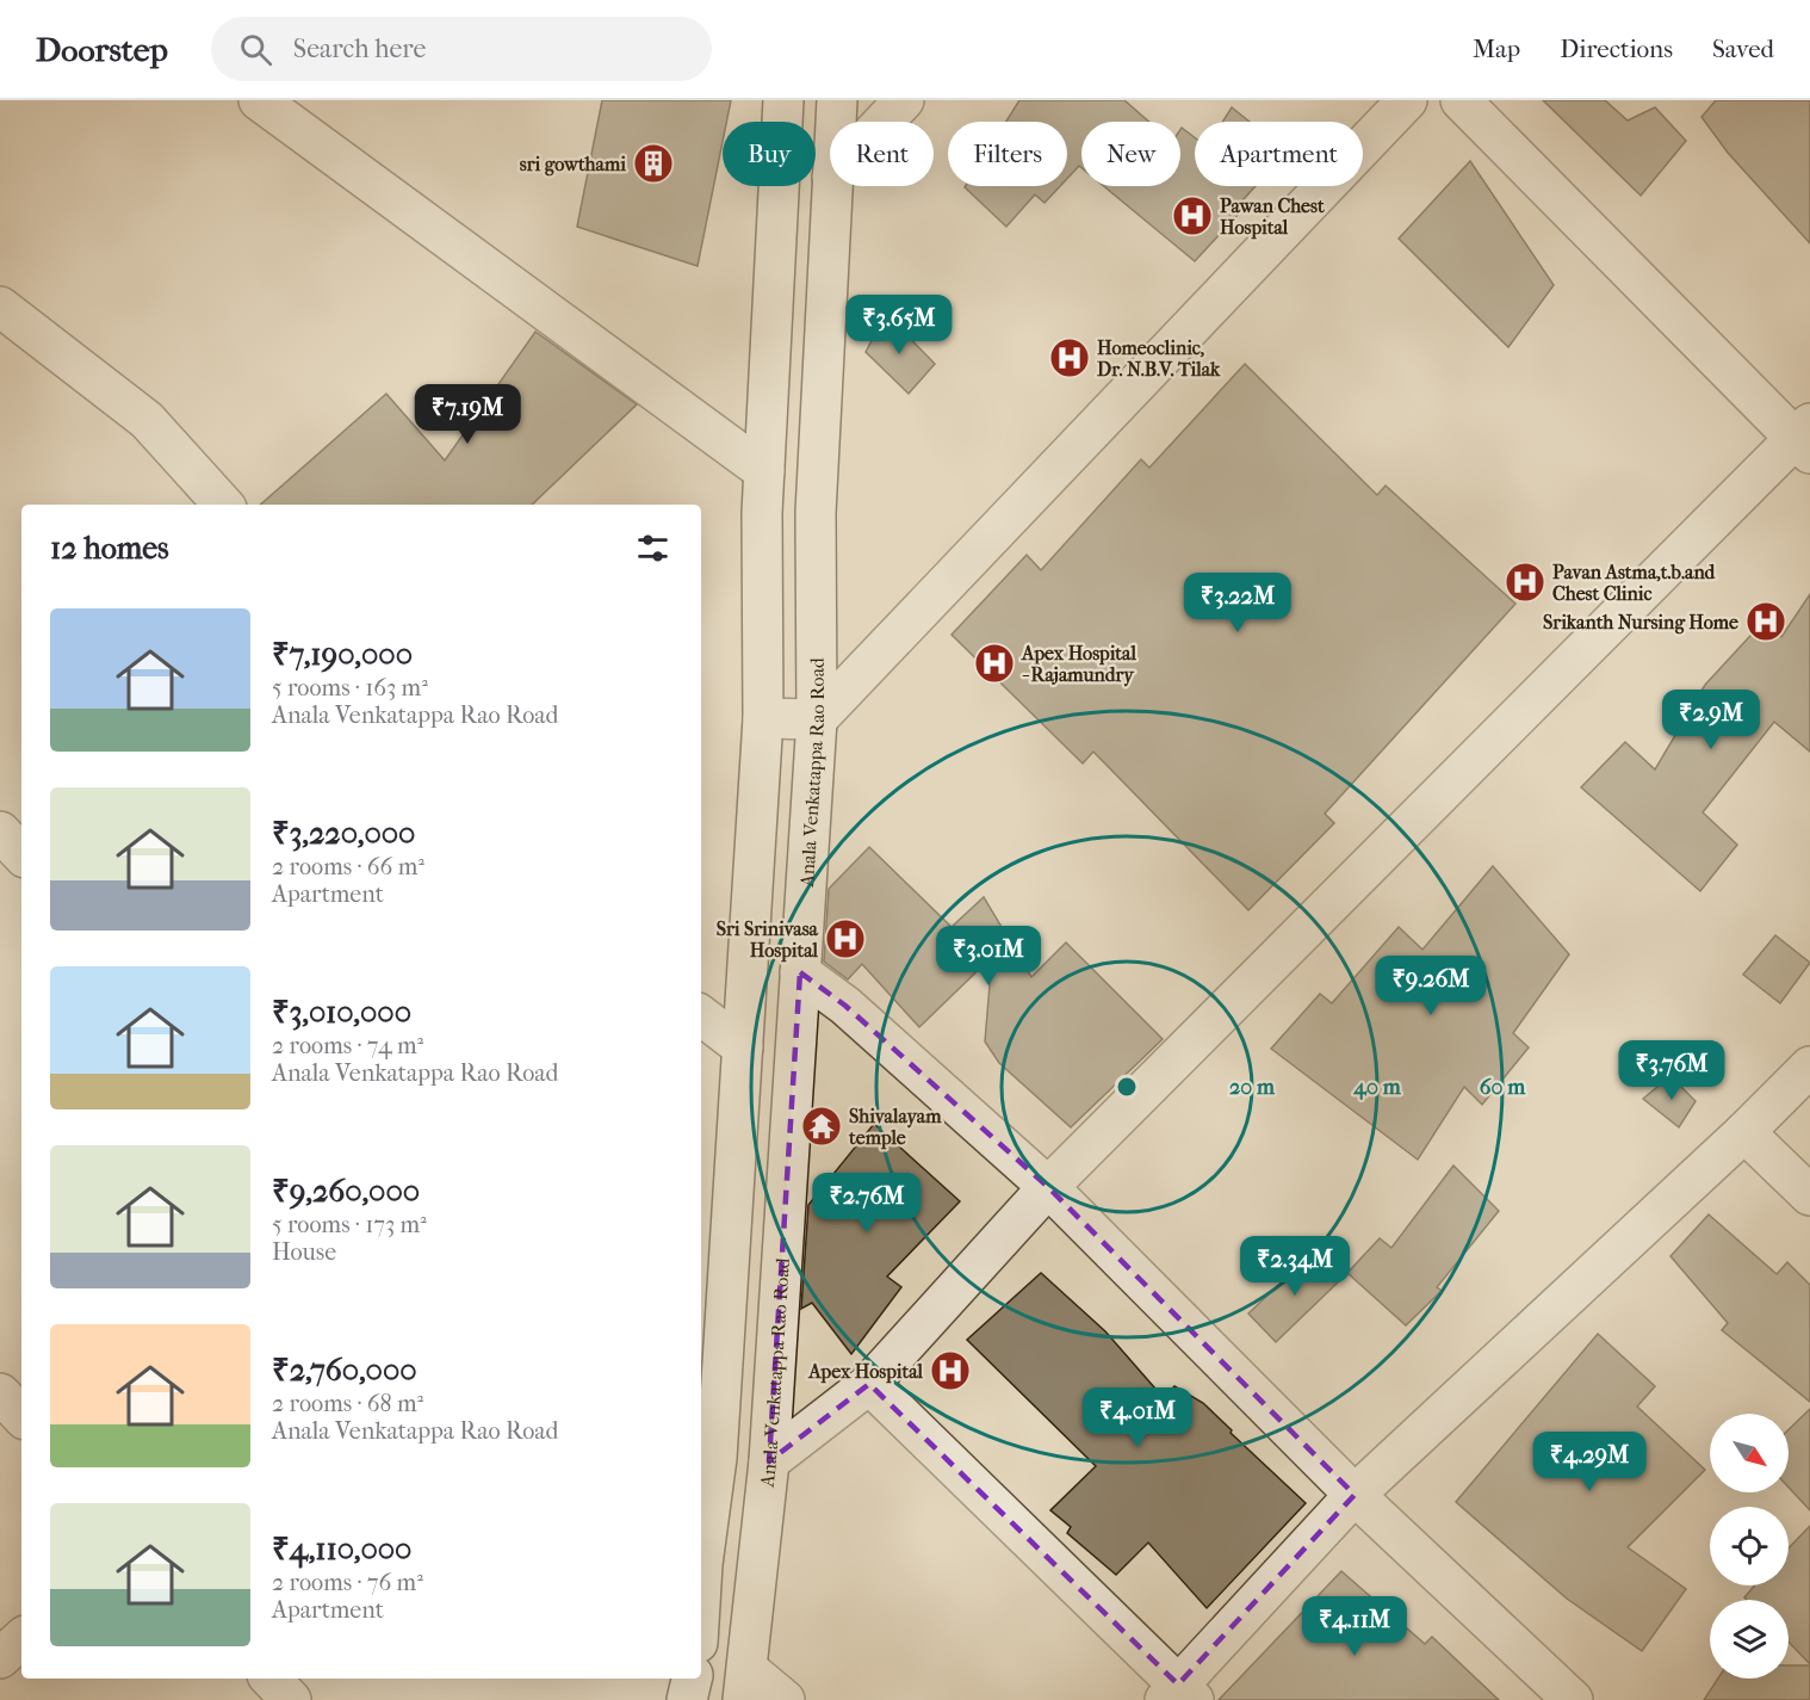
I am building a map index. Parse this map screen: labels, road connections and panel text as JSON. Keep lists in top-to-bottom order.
{
  "streets": {
    "street": ["Anala Venkatappa Rao Road"]
  },
  "places": {
    "building": ["sri gowthami"],
    "hospital": [
      "Pawan Chest Hospital",
      "Homeoclinic, Dr. N.B.V. Tilak",
      "Pavan Astma,t.b.and Chest Clinic",
      "Srikanth Nursing Home",
      "Apex Hospital - Rajamundry",
      "Sri Srinivasa Hospital",
      "Apex Hospital"
    ],
    "temple": ["Shivalayam temple"]
  },
  "north": "bottom right",
  "page": {
    "header": "Doorstep",
    "search": "Search here",
    "nav": ["Map", "Directions", "Saved"],
    "chip": [
      "Buy",
      "Rent",
      "Filters",
      "New",
      "Apartment"
    ],
    "price": [
      "₹3.65M",
      "₹7.19M",
      "₹3.22M",
      "₹2.9M",
      "₹3.01M",
      "₹9.26M",
      "₹3.76M",
      "₹2.76M",
      "₹2.34M",
      "₹4.01M",
      "₹4.29M",
      "₹4.11M"
    ],
    "heading": "12 homes",
    "list": [
      {
        "name": "₹7,190,000",
        "note": "5 rooms · 163 m² · Anala Venkatappa Rao Road"
      },
      {
        "name": "₹3,220,000",
        "note": "2 rooms · 66 m² · Apartment"
      },
      {
        "name": "₹3,010,000",
        "note": "2 rooms · 74 m² · Anala Venkatappa Rao Road"
      },
      {
        "name": "₹9,260,000",
        "note": "5 rooms · 173 m² · House"
      },
      {
        "name": "₹2,760,000",
        "note": "2 rooms · 68 m² · Anala Venkatappa Rao Road"
      },
      {
        "name": "₹4,110,000",
        "note": "2 rooms · 76 m² · Apartment"
      }
    ]
  },
  "rings": ["20 m", "40 m", "60 m"]
}
